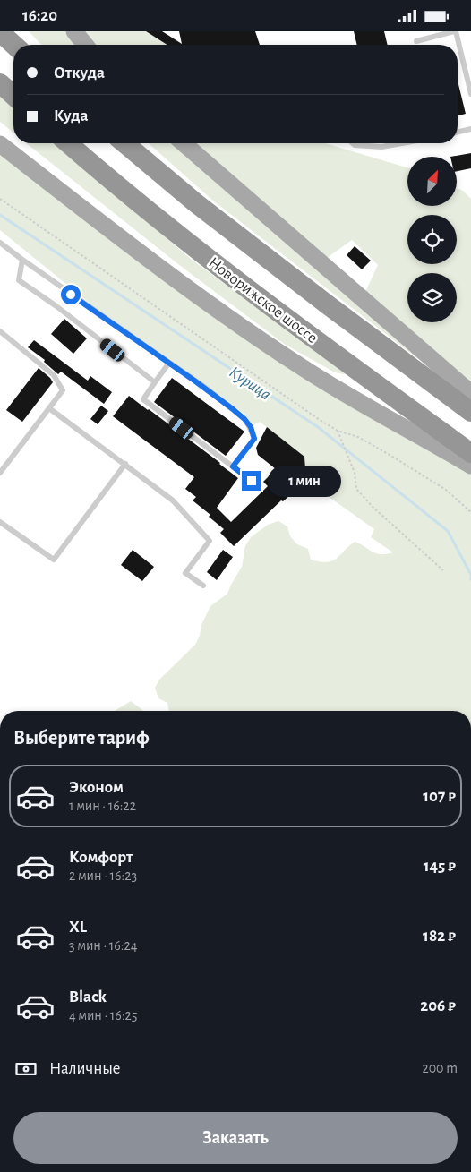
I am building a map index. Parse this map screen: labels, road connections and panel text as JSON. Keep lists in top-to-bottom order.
{
  "streets": {
    "highway": ["Новорижское шоссе"]
  },
  "water": ["Курица"],
  "north": "top right",
  "page": {
    "status": "16:20",
    "banner": ["Откуда", "Куда"],
    "bubble": "1 мин",
    "heading": "Выберите тариф",
    "list": [
      {
        "name": "Эконом",
        "note": "1 мин · 16:22",
        "value": "107 ₽"
      },
      {
        "name": "Комфорт",
        "note": "2 мин · 16:23",
        "value": "145 ₽"
      },
      {
        "name": "XL",
        "note": "3 мин · 16:24",
        "value": "182 ₽"
      },
      {
        "name": "Black",
        "note": "4 мин · 16:25",
        "value": "206 ₽"
      }
    ],
    "pay": ["Наличные", "200 m"],
    "buttons": "Заказать"
  }
}
